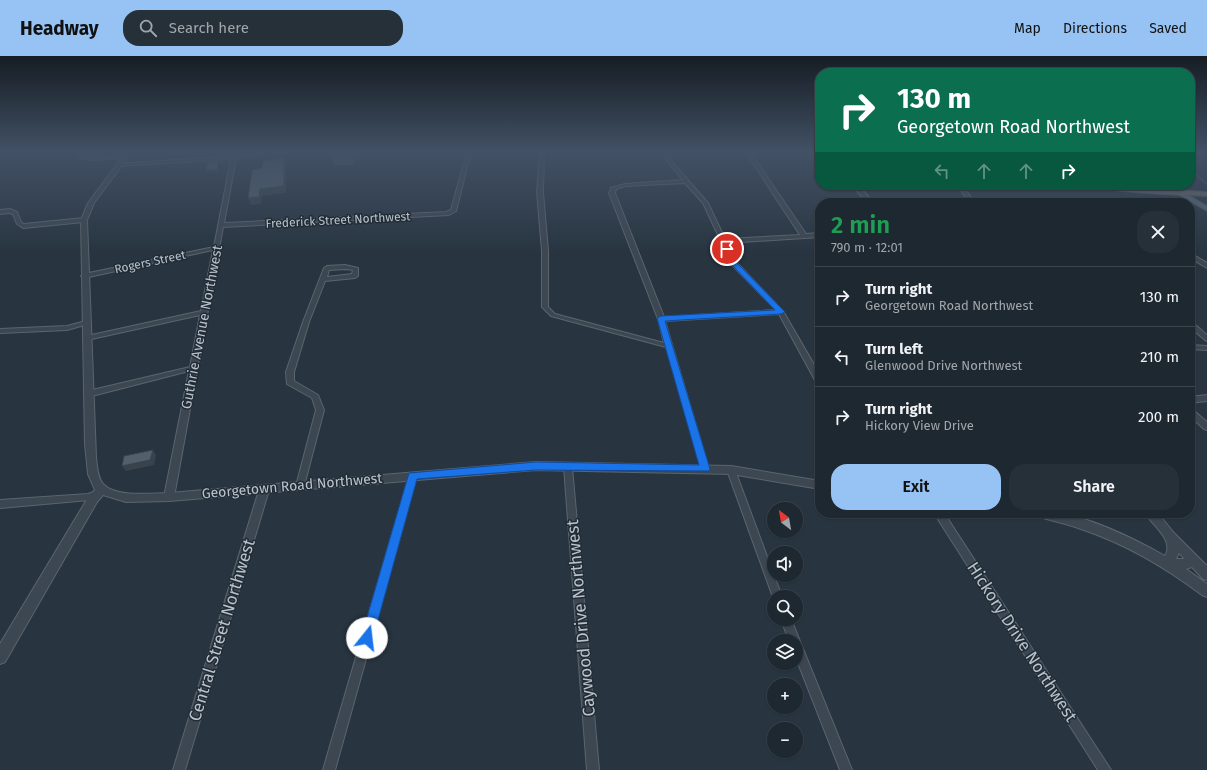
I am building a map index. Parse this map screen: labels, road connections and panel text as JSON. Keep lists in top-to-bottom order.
{
  "streets": {
    "street": [
      "Frederick Street Northwest",
      "Rogers Street",
      "Guthrie Avenue Northwest",
      "Georgetown Road Northwest",
      "Caywood Drive Northwest",
      "Central Street Northwest",
      "Hickory Drive Northwest"
    ]
  },
  "crossings": [
    ["Frederick Street Northwest", "Guthrie Avenue Northwest"],
    ["Rogers Street", "Guthrie Avenue Northwest"],
    ["Guthrie Avenue Northwest", "Georgetown Road Northwest"],
    ["Georgetown Road Northwest", "Caywood Drive Northwest"],
    ["Georgetown Road Northwest", "Central Street Northwest"]
  ],
  "north": "top left",
  "page": {
    "header": "Headway",
    "search": "Search here",
    "nav": ["Map", "Directions", "Saved"],
    "turn": ["130 m", "Georgetown Road Northwest"],
    "heading": ["2 min", "790 m · 12:01"],
    "list": [
      {
        "name": "Turn right",
        "note": "Georgetown Road Northwest",
        "value": "130 m"
      },
      {
        "name": "Turn left",
        "note": "Glenwood Drive Northwest",
        "value": "210 m"
      },
      {
        "name": "Turn right",
        "note": "Hickory View Drive",
        "value": "200 m"
      }
    ],
    "buttons": ["Exit", "Share"],
    "map_buttons": ["+", "−"]
  }
}
